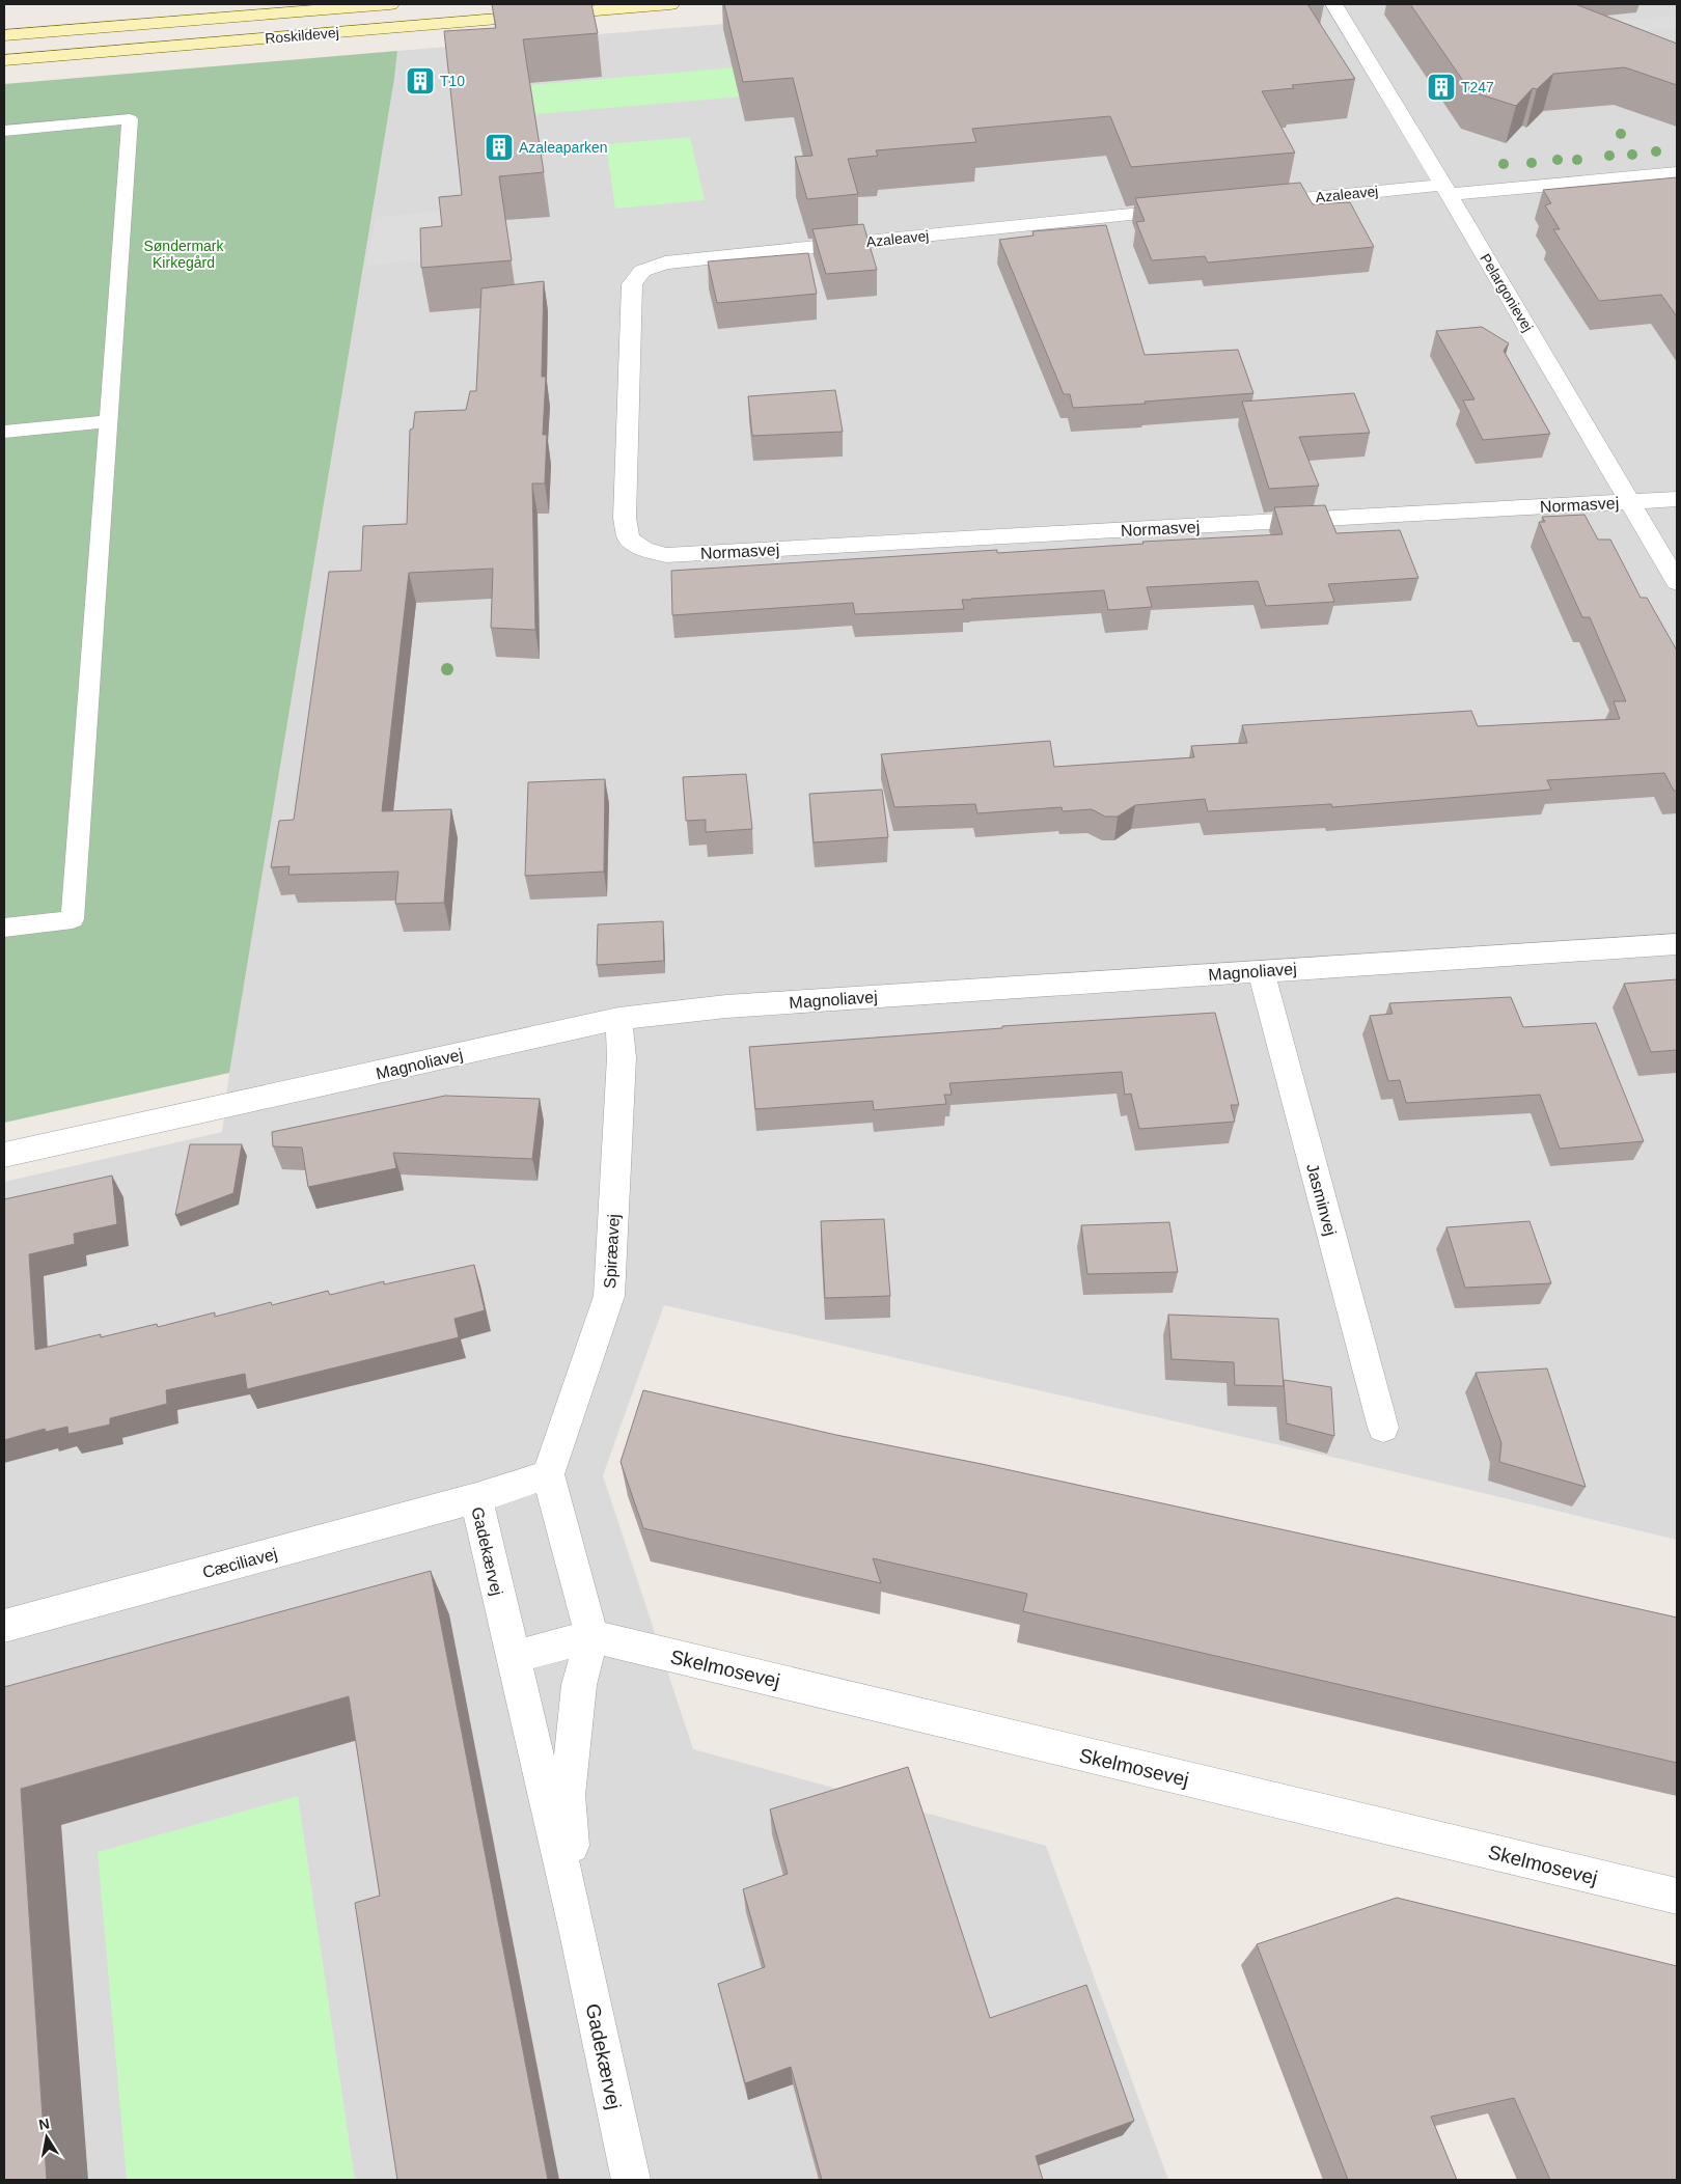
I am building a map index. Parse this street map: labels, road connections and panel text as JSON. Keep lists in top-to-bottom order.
{
  "streets": {
    "street": [
      "Roskildevej",
      "Azaleavej",
      "Pelargonievej",
      "Normasvej",
      "Magnoliavej",
      "Jasminvej",
      "Spiræavej",
      "Gadekærvej",
      "Cæciliavej",
      "Skelmosevej"
    ]
  },
  "crossings": [
    ["Azaleavej", "Pelargonievej"],
    ["Azaleavej", "Normasvej"],
    ["Pelargonievej", "Normasvej"],
    ["Magnoliavej", "Jasminvej"],
    ["Magnoliavej", "Spiræavej"],
    ["Spiræavej", "Gadekærvej"],
    ["Gadekærvej", "Cæciliavej"],
    ["Gadekærvej", "Skelmosevej"]
  ],
  "parks": ["Søndermark Kirkegård"],
  "places": {
    "building": ["T10", "T247", "Azaleaparken"]
  },
  "north": "top"
}
